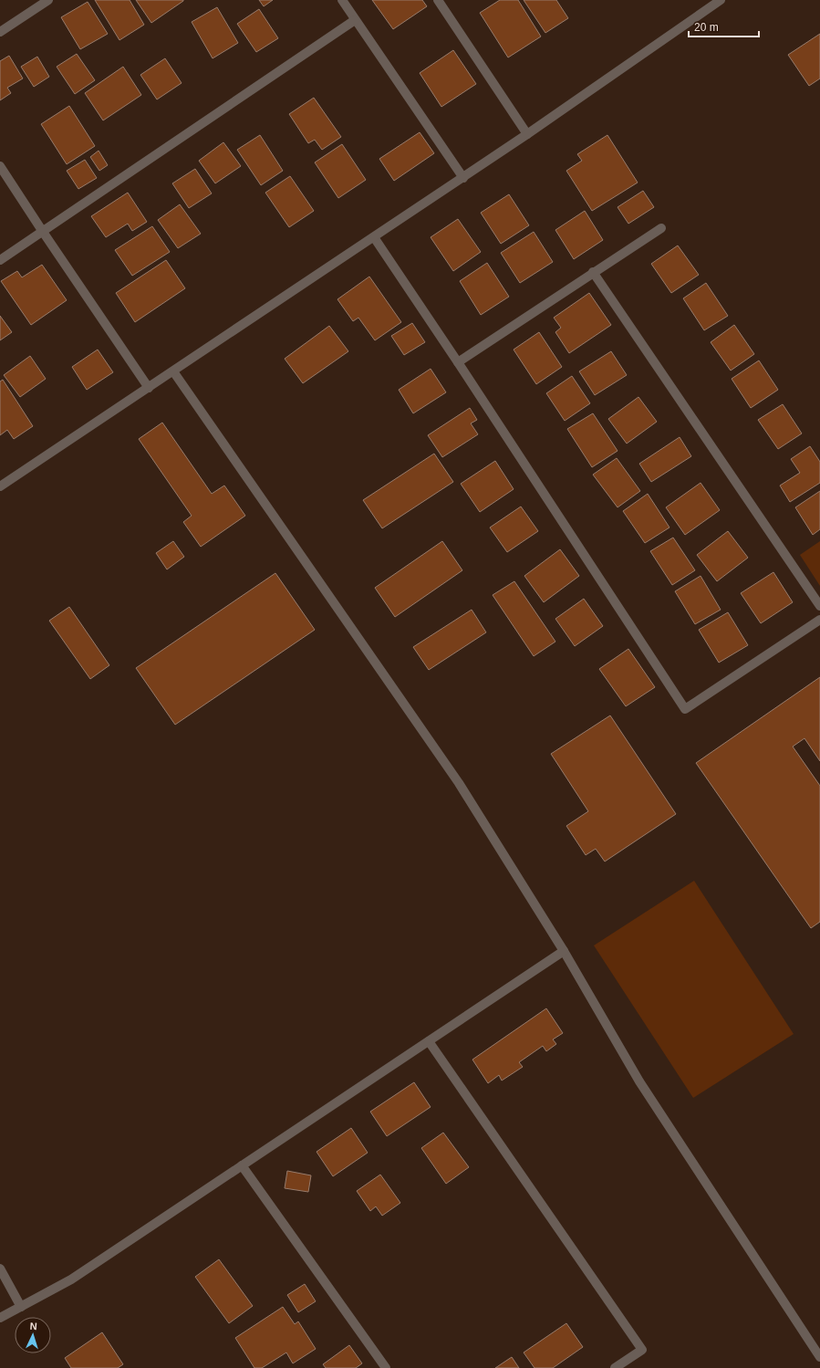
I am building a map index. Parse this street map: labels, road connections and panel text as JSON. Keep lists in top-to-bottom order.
{
  "scale_bar": "20 m",
  "north": "top"
}
